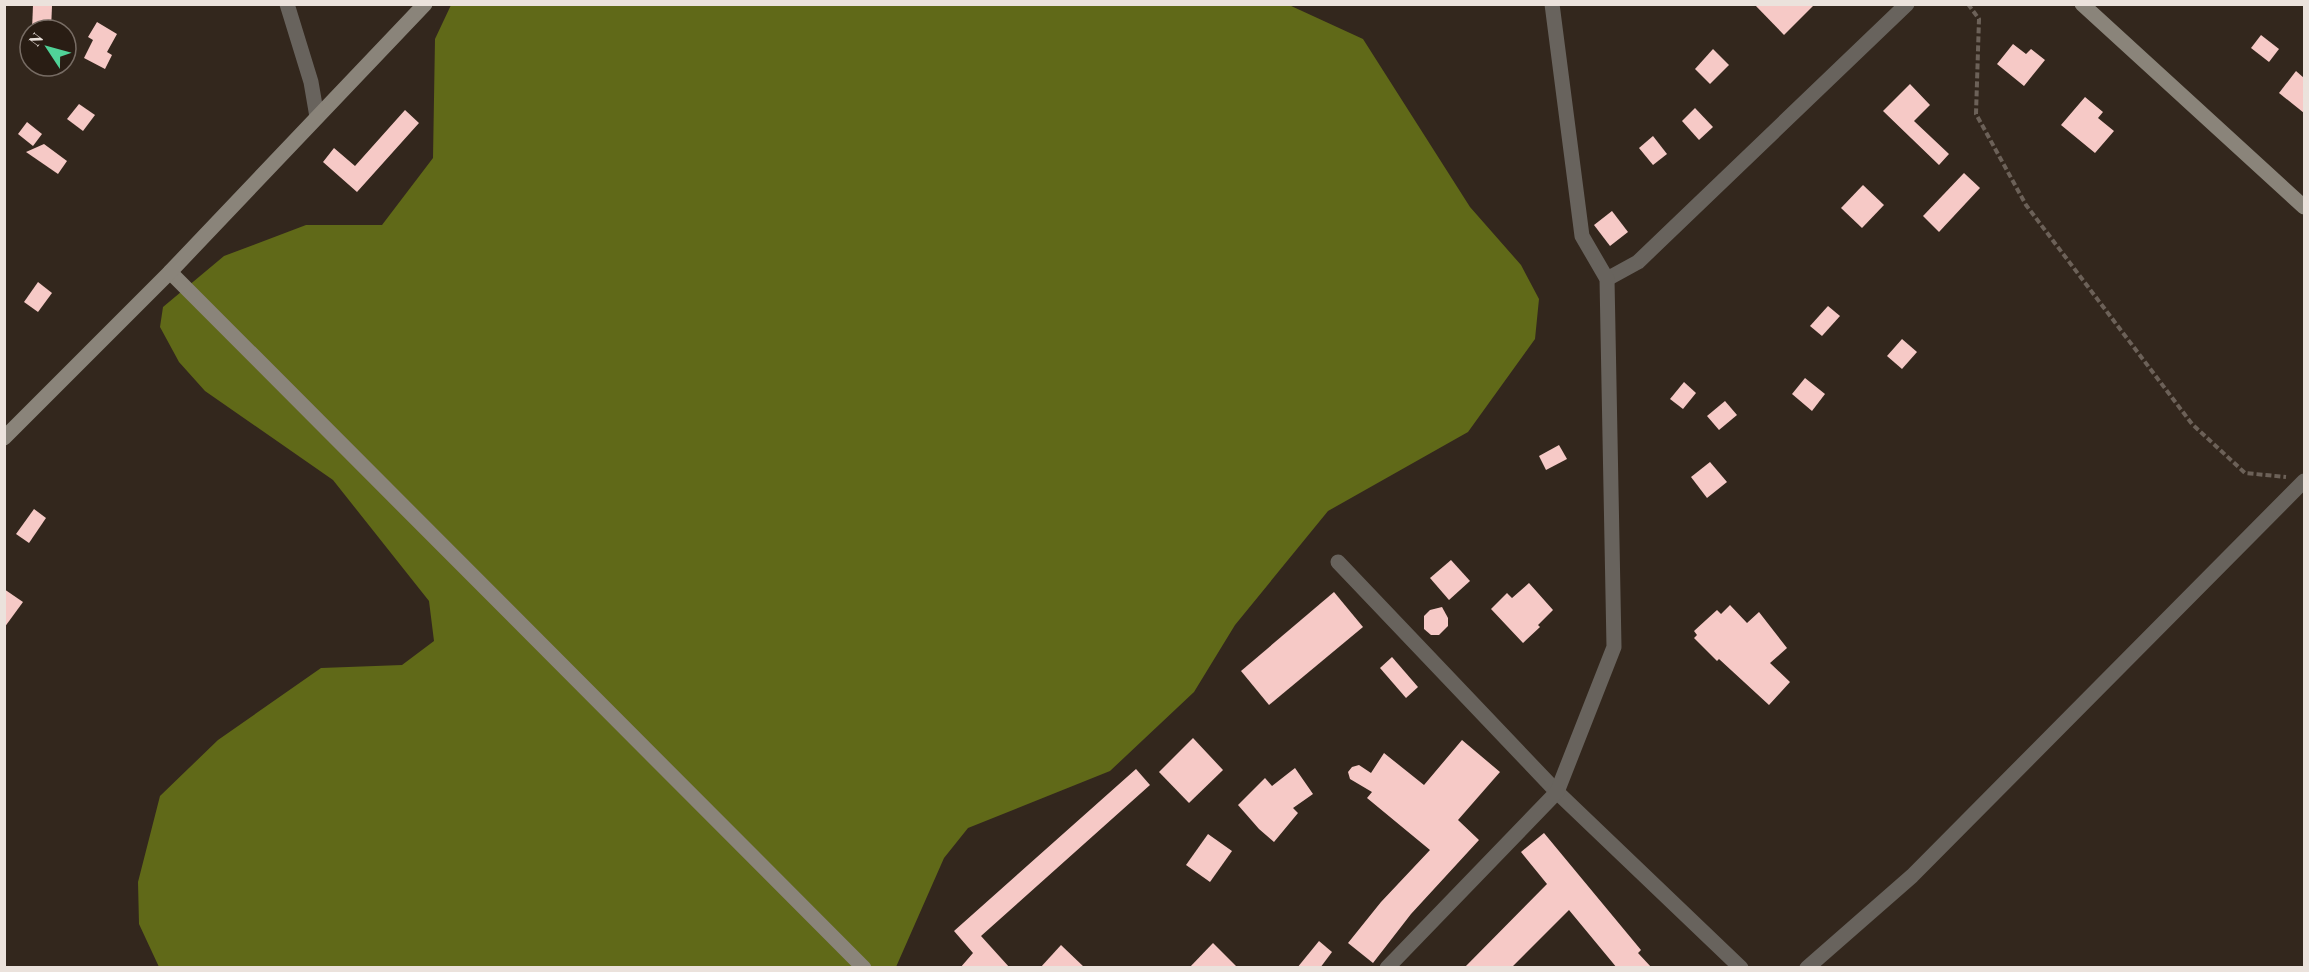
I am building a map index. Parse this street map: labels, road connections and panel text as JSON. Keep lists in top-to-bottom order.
{
  "north": "top left"
}
